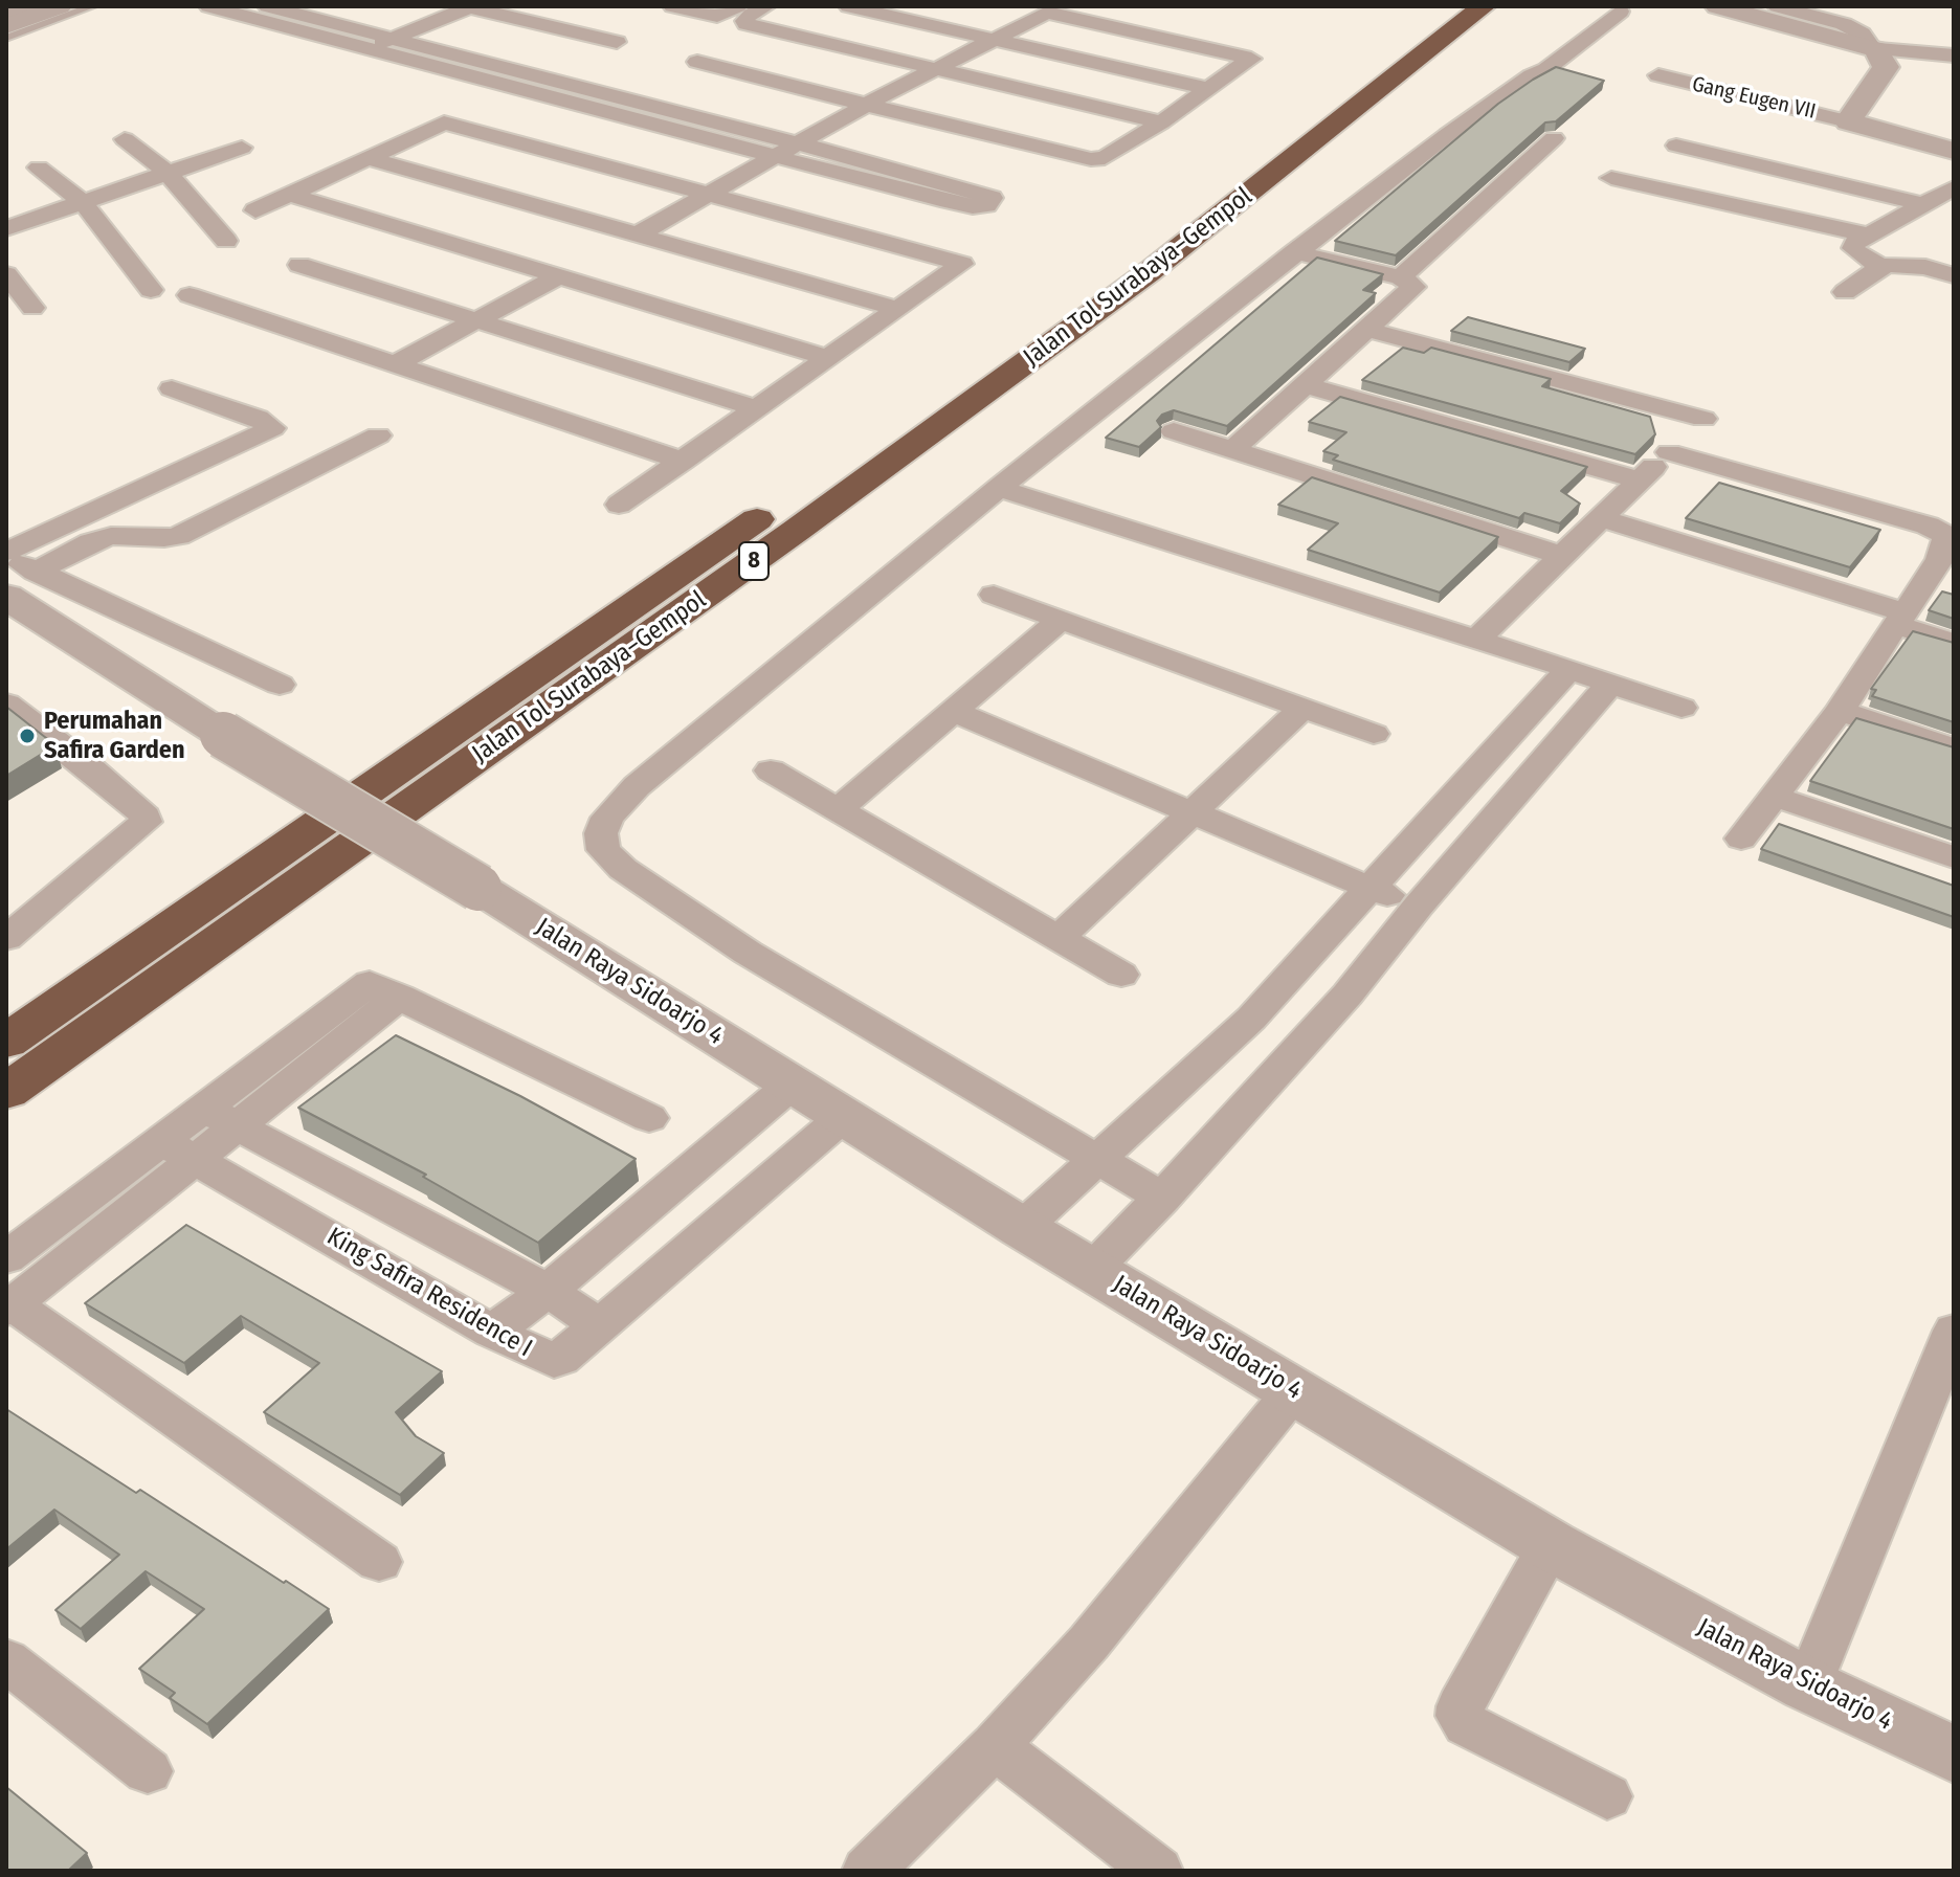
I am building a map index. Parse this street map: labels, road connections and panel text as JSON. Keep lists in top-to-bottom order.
{
  "streets": {
    "highway": ["Jalan Tol Surabaya–Gempol", "8"],
    "street": ["Gang Eugen VII", "Jalan Raya Sidoarjo 4", "King Safira Residence I"]
  },
  "crossings": [
    ["Jalan Raya Sidoarjo 4", "King Safira Residence I"]
  ],
  "places": ["Perumahan Safira Garden"]
}
